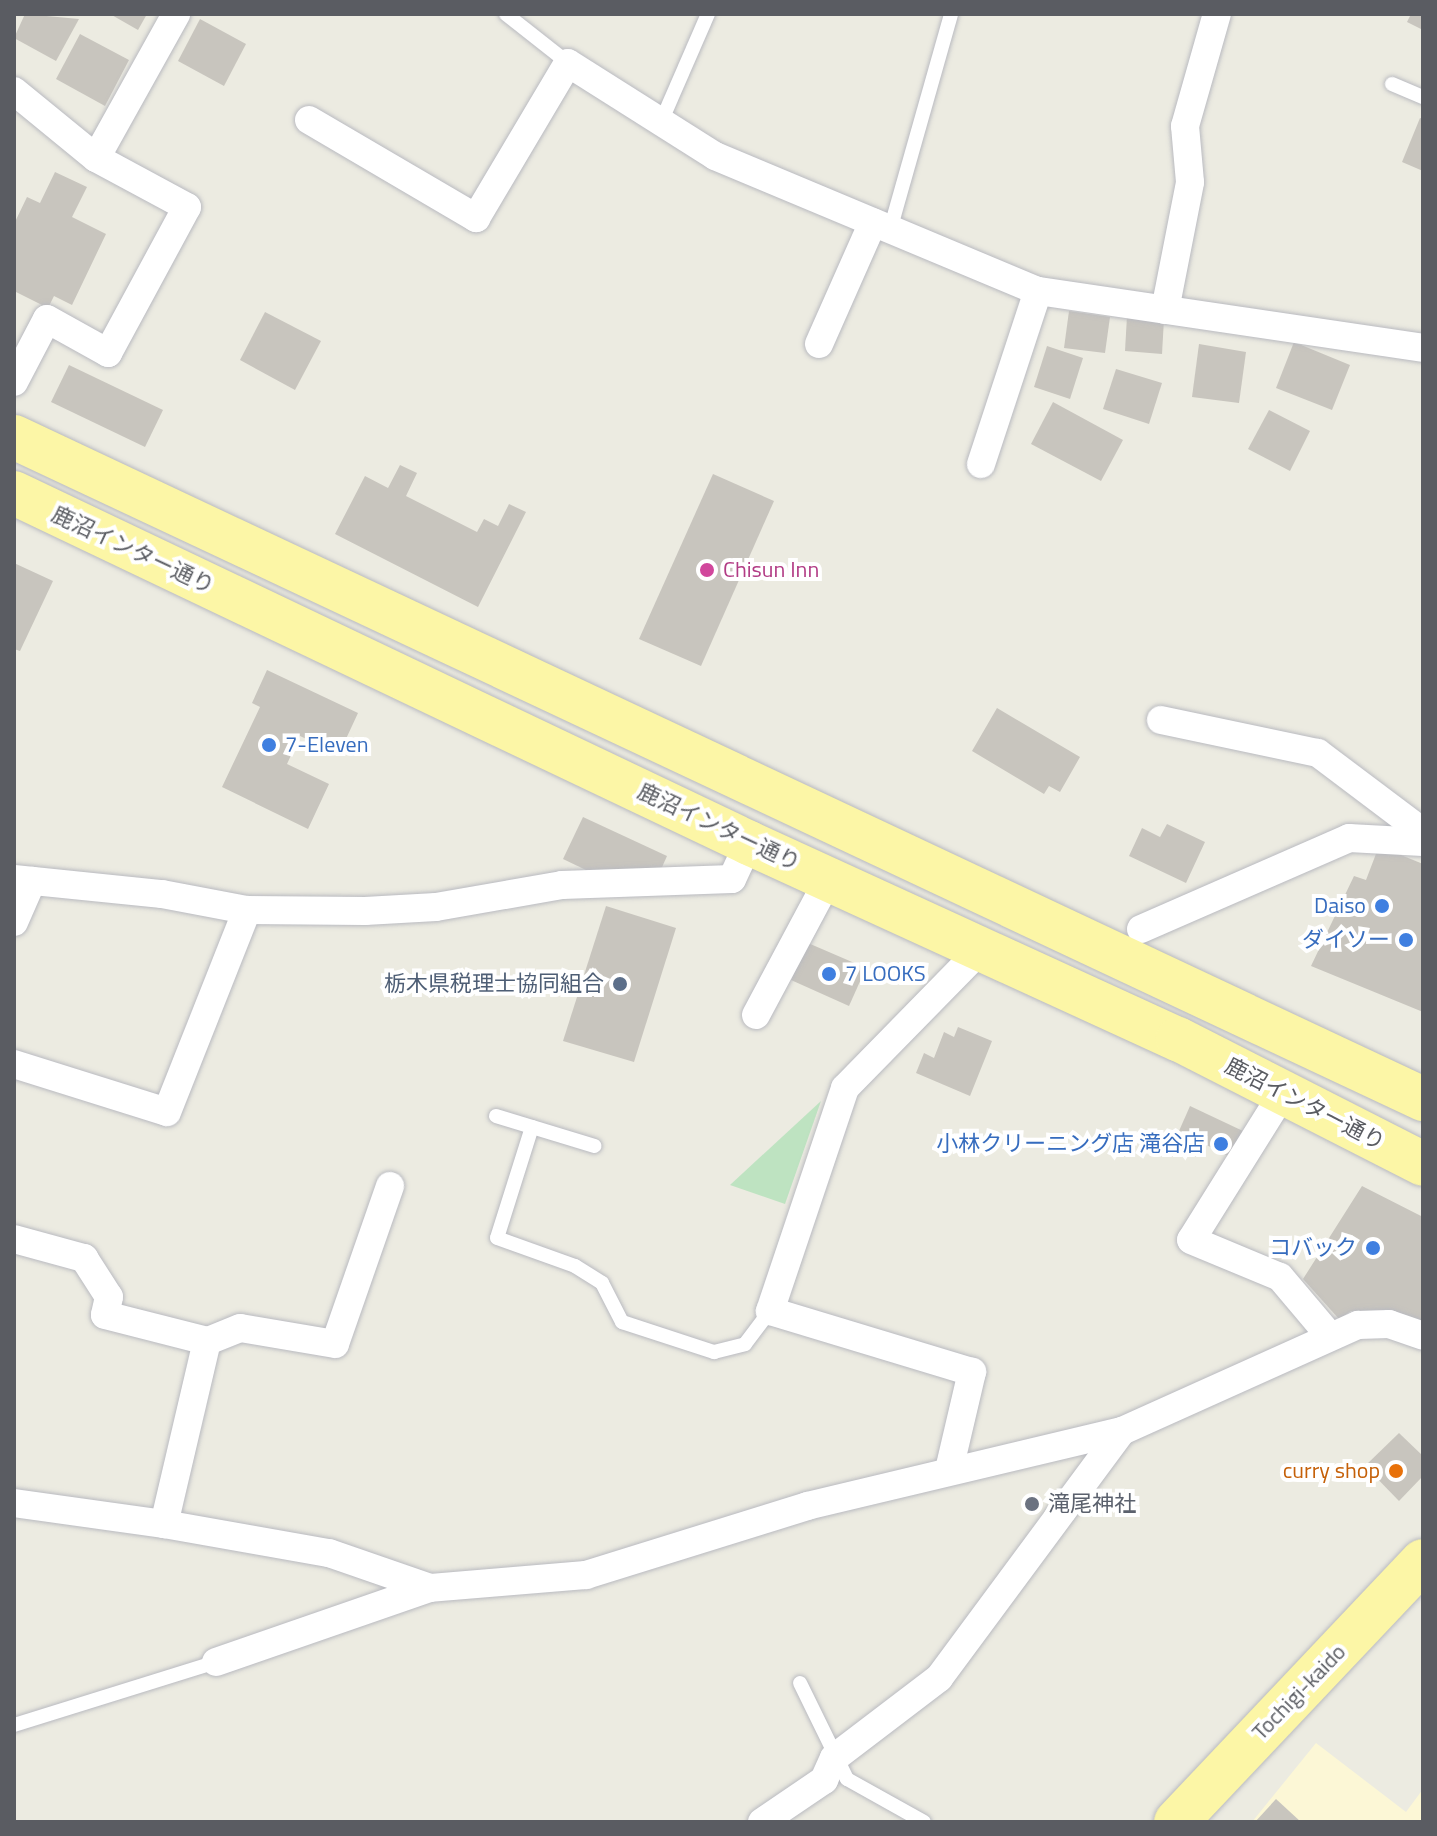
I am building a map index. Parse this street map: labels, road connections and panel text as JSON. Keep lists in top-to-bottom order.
{
  "streets": {
    "main road": ["鹿沼インター通り", "Tochigi-kaido"]
  },
  "places": [
    "Chisun Inn",
    "7-Eleven",
    "Daiso",
    "ダイソー",
    "7 LOOKS",
    "栃木県税理士協同組合",
    "小林クリーニング店 滝谷店",
    "コバック",
    "curry shop",
    "滝尾神社"
  ]
}
